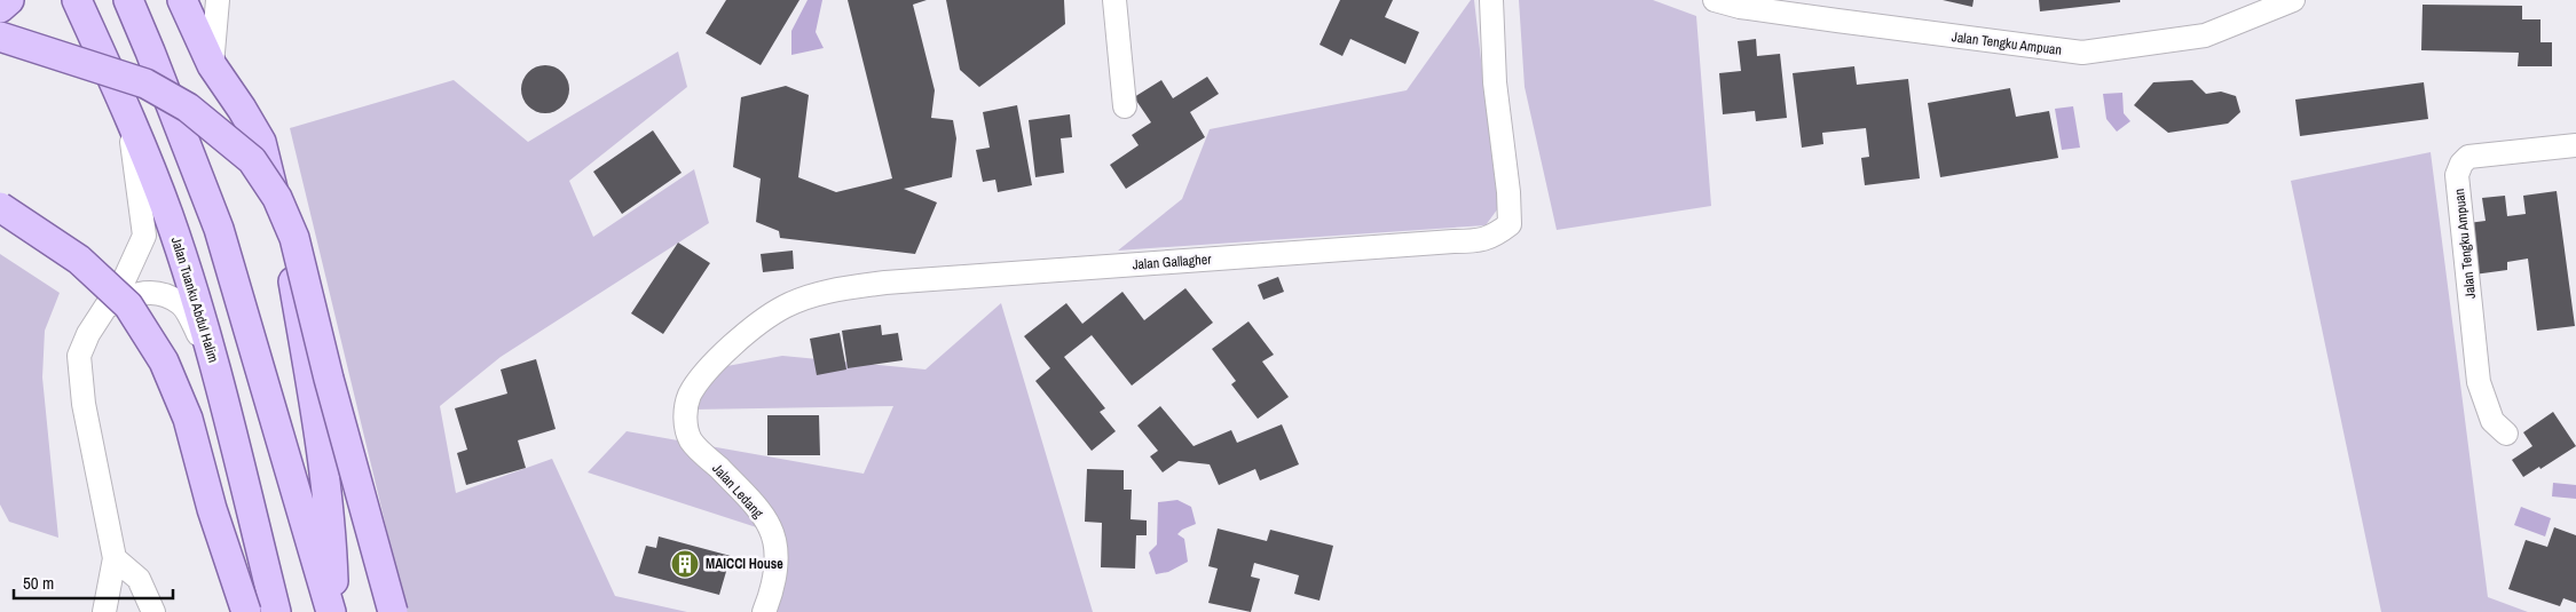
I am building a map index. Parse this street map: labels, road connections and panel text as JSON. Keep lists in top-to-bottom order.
{
  "streets": {
    "main road": ["Jalan Tuanku Abdul Halim"],
    "street": ["Jalan Tengku Ampuan", "Jalan Gallagher", "Jalan Ledang"]
  },
  "crossings": [
    ["Jalan Gallagher", "Jalan Ledang"]
  ],
  "places": {
    "building": ["MAICCI House"]
  },
  "scale_bar": "50 m"
}
